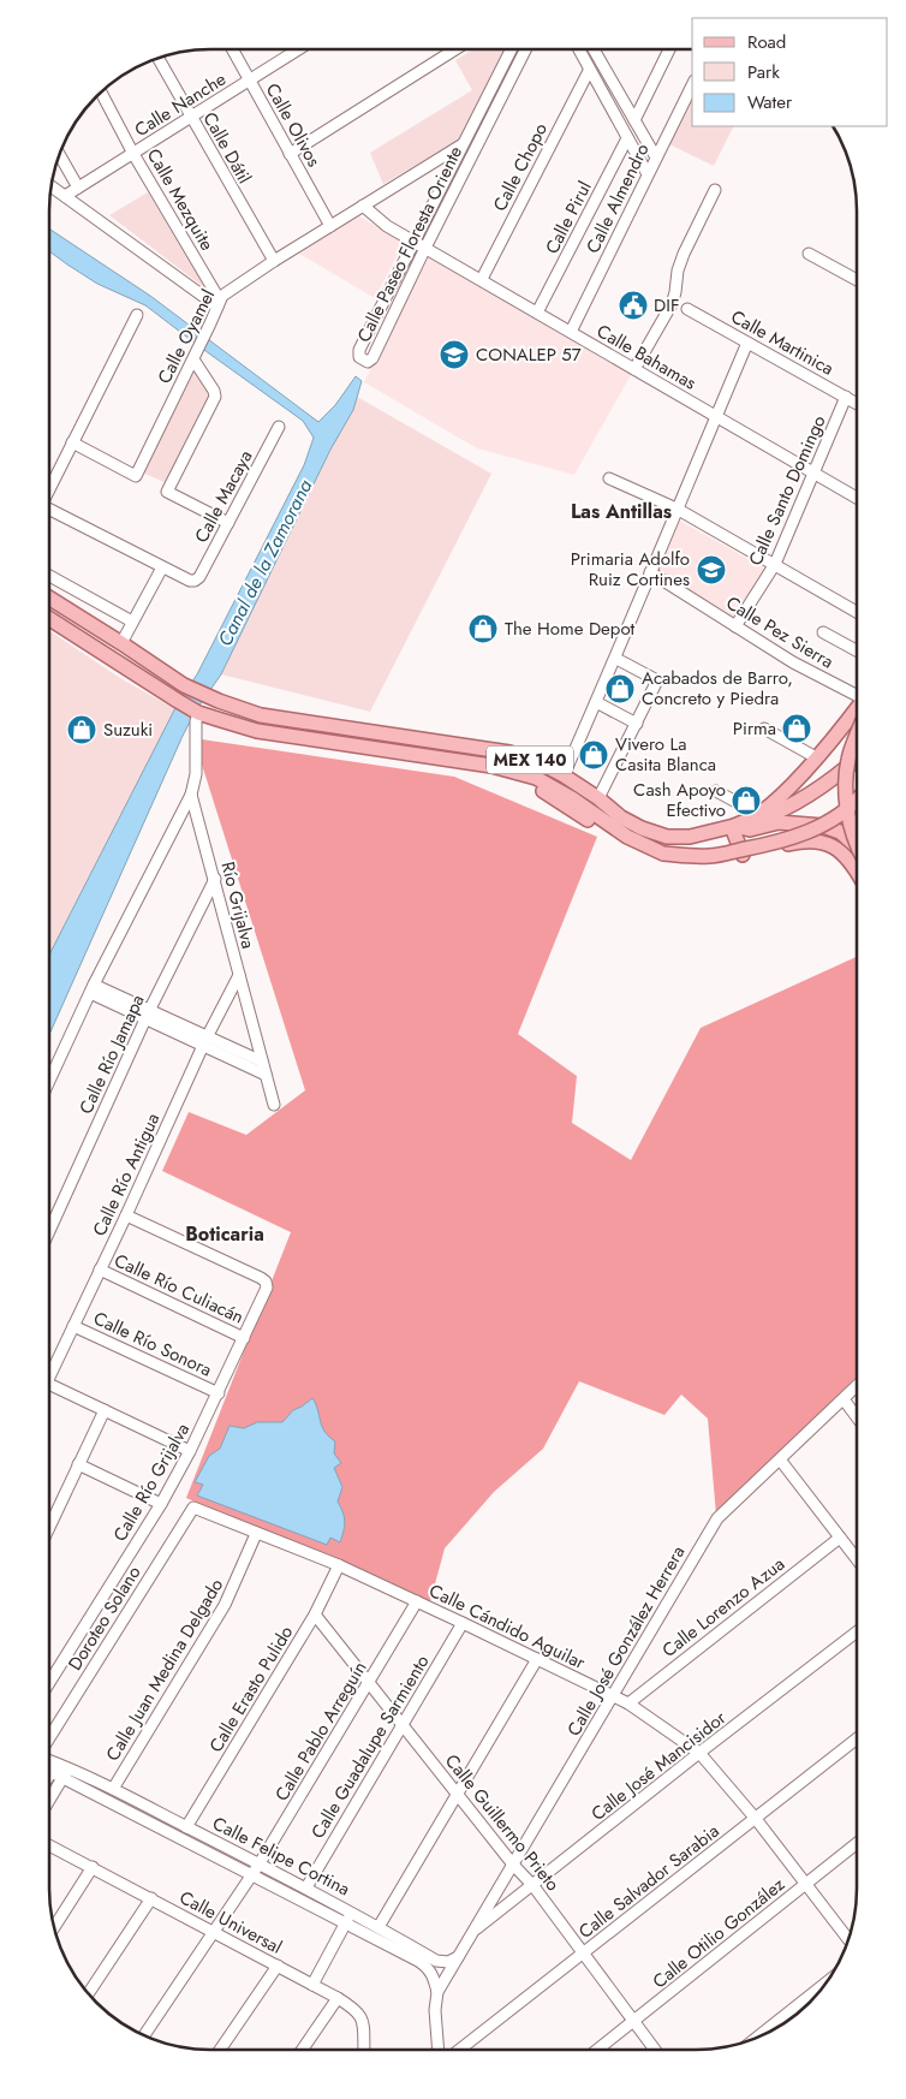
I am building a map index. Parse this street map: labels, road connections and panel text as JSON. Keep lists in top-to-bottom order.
{
  "streets": {
    "main road": ["MEX 140"],
    "street": [
      "Calle Nanche",
      "Calle Olivos",
      "Calle Dátil",
      "Calle Chopo",
      "Calle Almendro",
      "Calle Mezquite",
      "Calle Pirul",
      "Calle Paseo Floresta Oriente",
      "Calle Oyamel",
      "Calle Martinica",
      "Calle Bahamas",
      "Calle Santo Domingo",
      "Calle Macaya",
      "Calle Pez Sierra",
      "Río Grijalva",
      "Calle Río Jamapa",
      "Calle Río Antigua",
      "Calle Río Culiacán",
      "Calle Río Sonora",
      "Calle Río Grijalva",
      "Calle Lorenzo Azua",
      "Doroteo Solano",
      "Calle Cándido Aguilar",
      "Calle José González Herrera",
      "Calle Juan Medina Delgado",
      "Calle Erasto Pulido",
      "Calle Pablo Arreguín",
      "Calle Guadalupe Sarmiento",
      "Calle José Mancisidor",
      "Calle Guillermo Prieto",
      "Calle Felipe Cortina",
      "Calle Salvador Sarabia",
      "Calle Universal",
      "Calle Otilio González"
    ]
  },
  "crossings": [
    ["Calle Nanche", "Calle Olivos"],
    ["Calle Nanche", "Calle Dátil"],
    ["Calle Nanche", "Calle Mezquite"],
    ["Calle Olivos", "Calle Oyamel"],
    ["Calle Dátil", "Calle Oyamel"],
    ["Calle Chopo", "Calle Bahamas"],
    ["Calle Almendro", "Calle Bahamas"],
    ["Calle Mezquite", "Calle Oyamel"],
    ["Calle Pirul", "Calle Bahamas"],
    ["Calle Paseo Floresta Oriente", "Calle Oyamel"],
    ["Calle Paseo Floresta Oriente", "Calle Bahamas"],
    ["Calle Martinica", "Calle Santo Domingo"],
    ["Calle Bahamas", "Calle Santo Domingo"],
    ["Calle Santo Domingo", "Calle Pez Sierra"],
    ["MEX 140", "Río Grijalva"],
    ["Río Grijalva", "Calle Río Jamapa"],
    ["Río Grijalva", "Calle Río Antigua"],
    ["Calle Río Antigua", "Calle Río Culiacán"],
    ["Calle Río Antigua", "Calle Río Sonora"],
    ["Calle Río Antigua", "Calle Río Grijalva"],
    ["Calle Río Culiacán", "Calle Río Grijalva"],
    ["Calle Río Sonora", "Calle Río Grijalva"],
    ["Calle Lorenzo Azua", "Calle Cándido Aguilar"],
    ["Doroteo Solano", "Calle Cándido Aguilar"],
    ["Calle Cándido Aguilar", "Calle José González Herrera"],
    ["Calle Cándido Aguilar", "Calle Juan Medina Delgado"],
    ["Calle Cándido Aguilar", "Calle Erasto Pulido"],
    ["Calle Cándido Aguilar", "Calle Pablo Arreguín"],
    ["Calle Cándido Aguilar", "Calle Guadalupe Sarmiento"],
    ["Calle Cándido Aguilar", "Calle José Mancisidor"],
    ["Calle Cándido Aguilar", "Calle Salvador Sarabia"],
    ["Calle Cándido Aguilar", "Calle Otilio González"],
    ["Calle José González Herrera", "Calle José Mancisidor"],
    ["Calle José González Herrera", "Calle Guillermo Prieto"],
    ["Calle José González Herrera", "Calle Felipe Cortina"],
    ["Calle Juan Medina Delgado", "Calle Felipe Cortina"],
    ["Calle Erasto Pulido", "Calle Guillermo Prieto"],
    ["Calle Erasto Pulido", "Calle Felipe Cortina"],
    ["Calle Pablo Arreguín", "Calle Guillermo Prieto"],
    ["Calle Pablo Arreguín", "Calle Felipe Cortina"],
    ["Calle Pablo Arreguín", "Calle Universal"],
    ["Calle Guadalupe Sarmiento", "Calle Guillermo Prieto"],
    ["Calle Guadalupe Sarmiento", "Calle Felipe Cortina"],
    ["Calle José Mancisidor", "Calle Guillermo Prieto"],
    ["Calle Guillermo Prieto", "Calle Salvador Sarabia"],
    ["Calle Guillermo Prieto", "Calle Otilio González"]
  ],
  "districts": ["Las Antillas", "Boticaria"],
  "water": ["Canal de la Zamorana"],
  "places": {
    "public building": ["DIF"],
    "school or university": ["CONALEP 57", "Primaria Adolfo Ruiz Cortines"],
    "shop": [
      "The Home Depot",
      "Acabados de Barro, Concreto y Piedra",
      "Pirma",
      "Suzuki",
      "Vivero La Casita Blanca",
      "Cash Apoyo Efectivo"
    ]
  },
  "legend": ["Road", "Park", "Water"]
}
